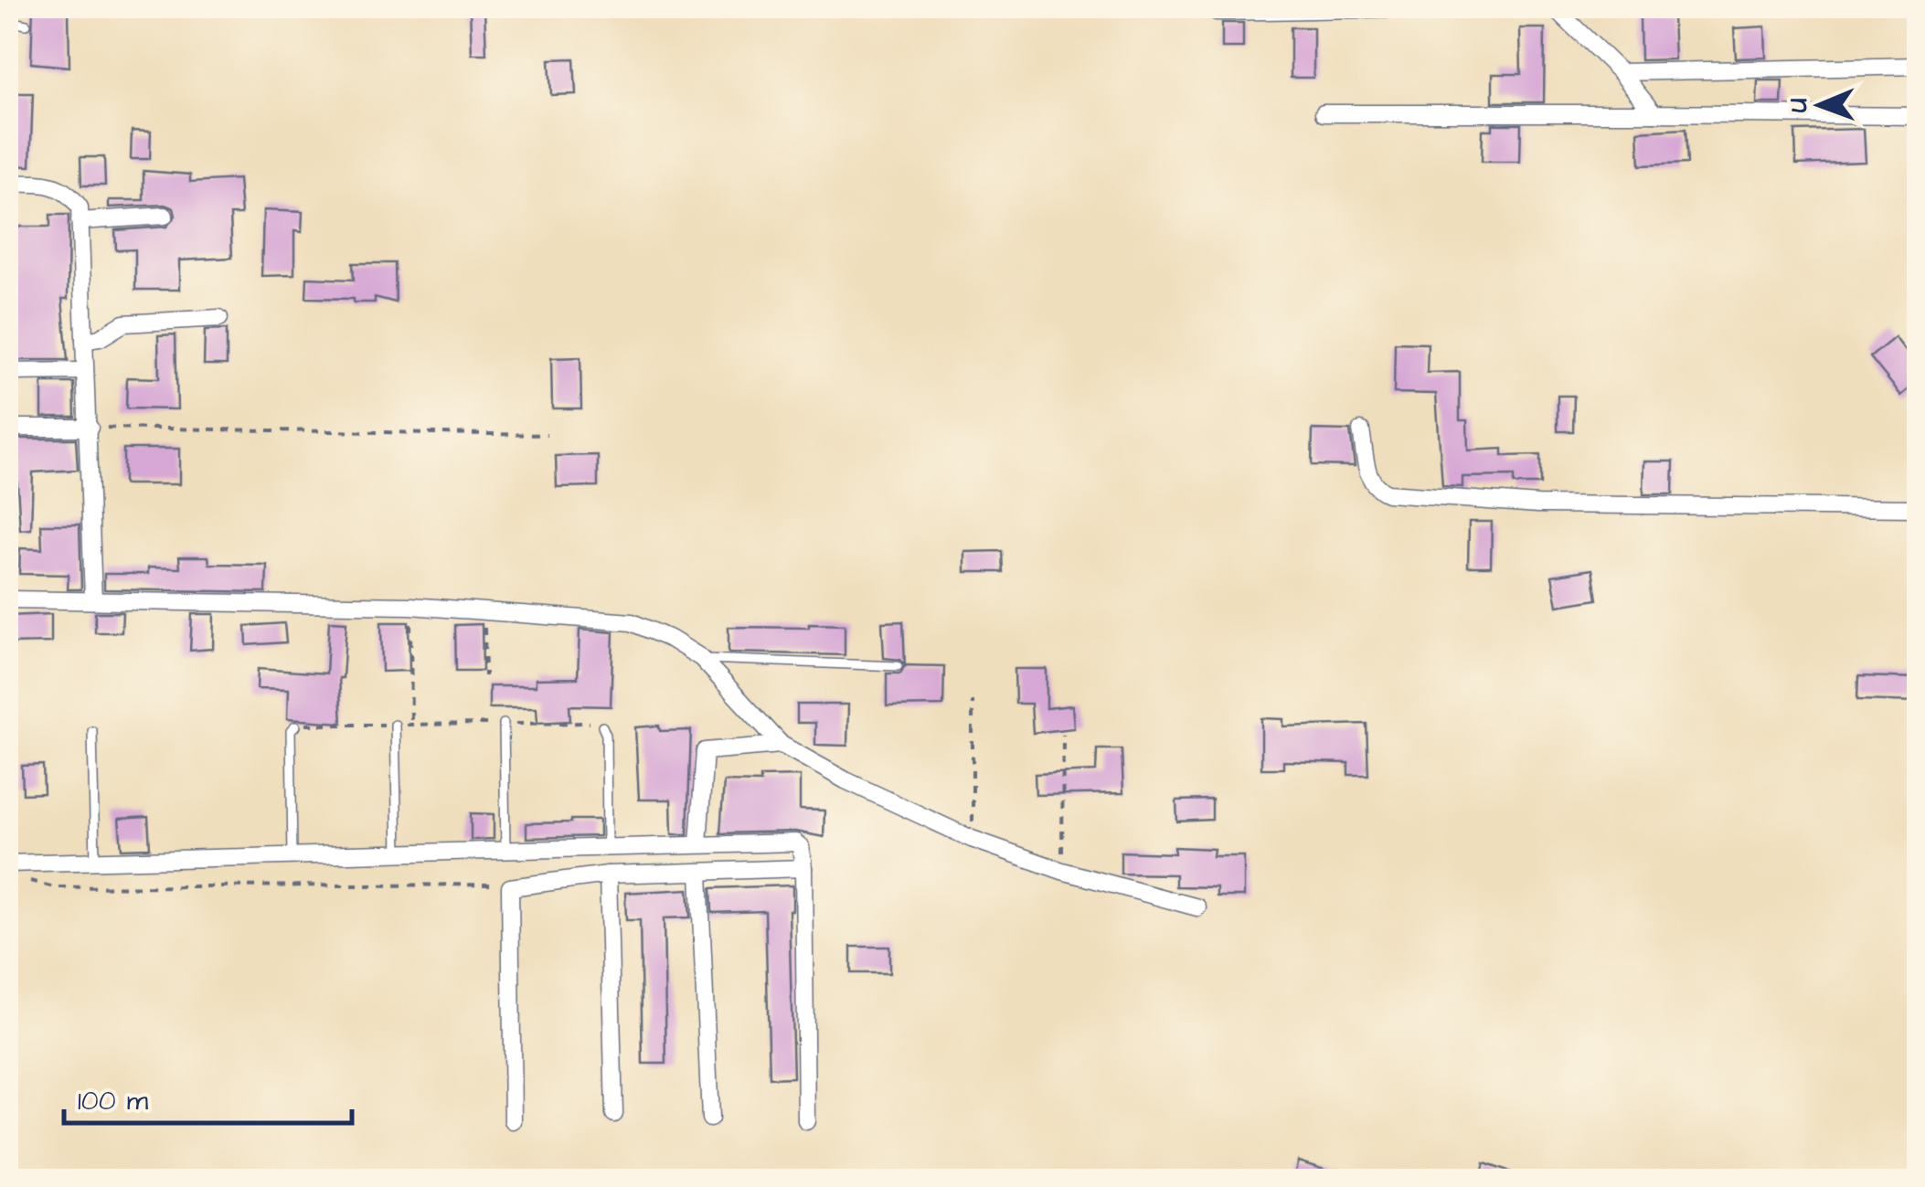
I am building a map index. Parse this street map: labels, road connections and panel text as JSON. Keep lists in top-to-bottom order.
{
  "scale_bar": "100 m",
  "north": "left"
}
